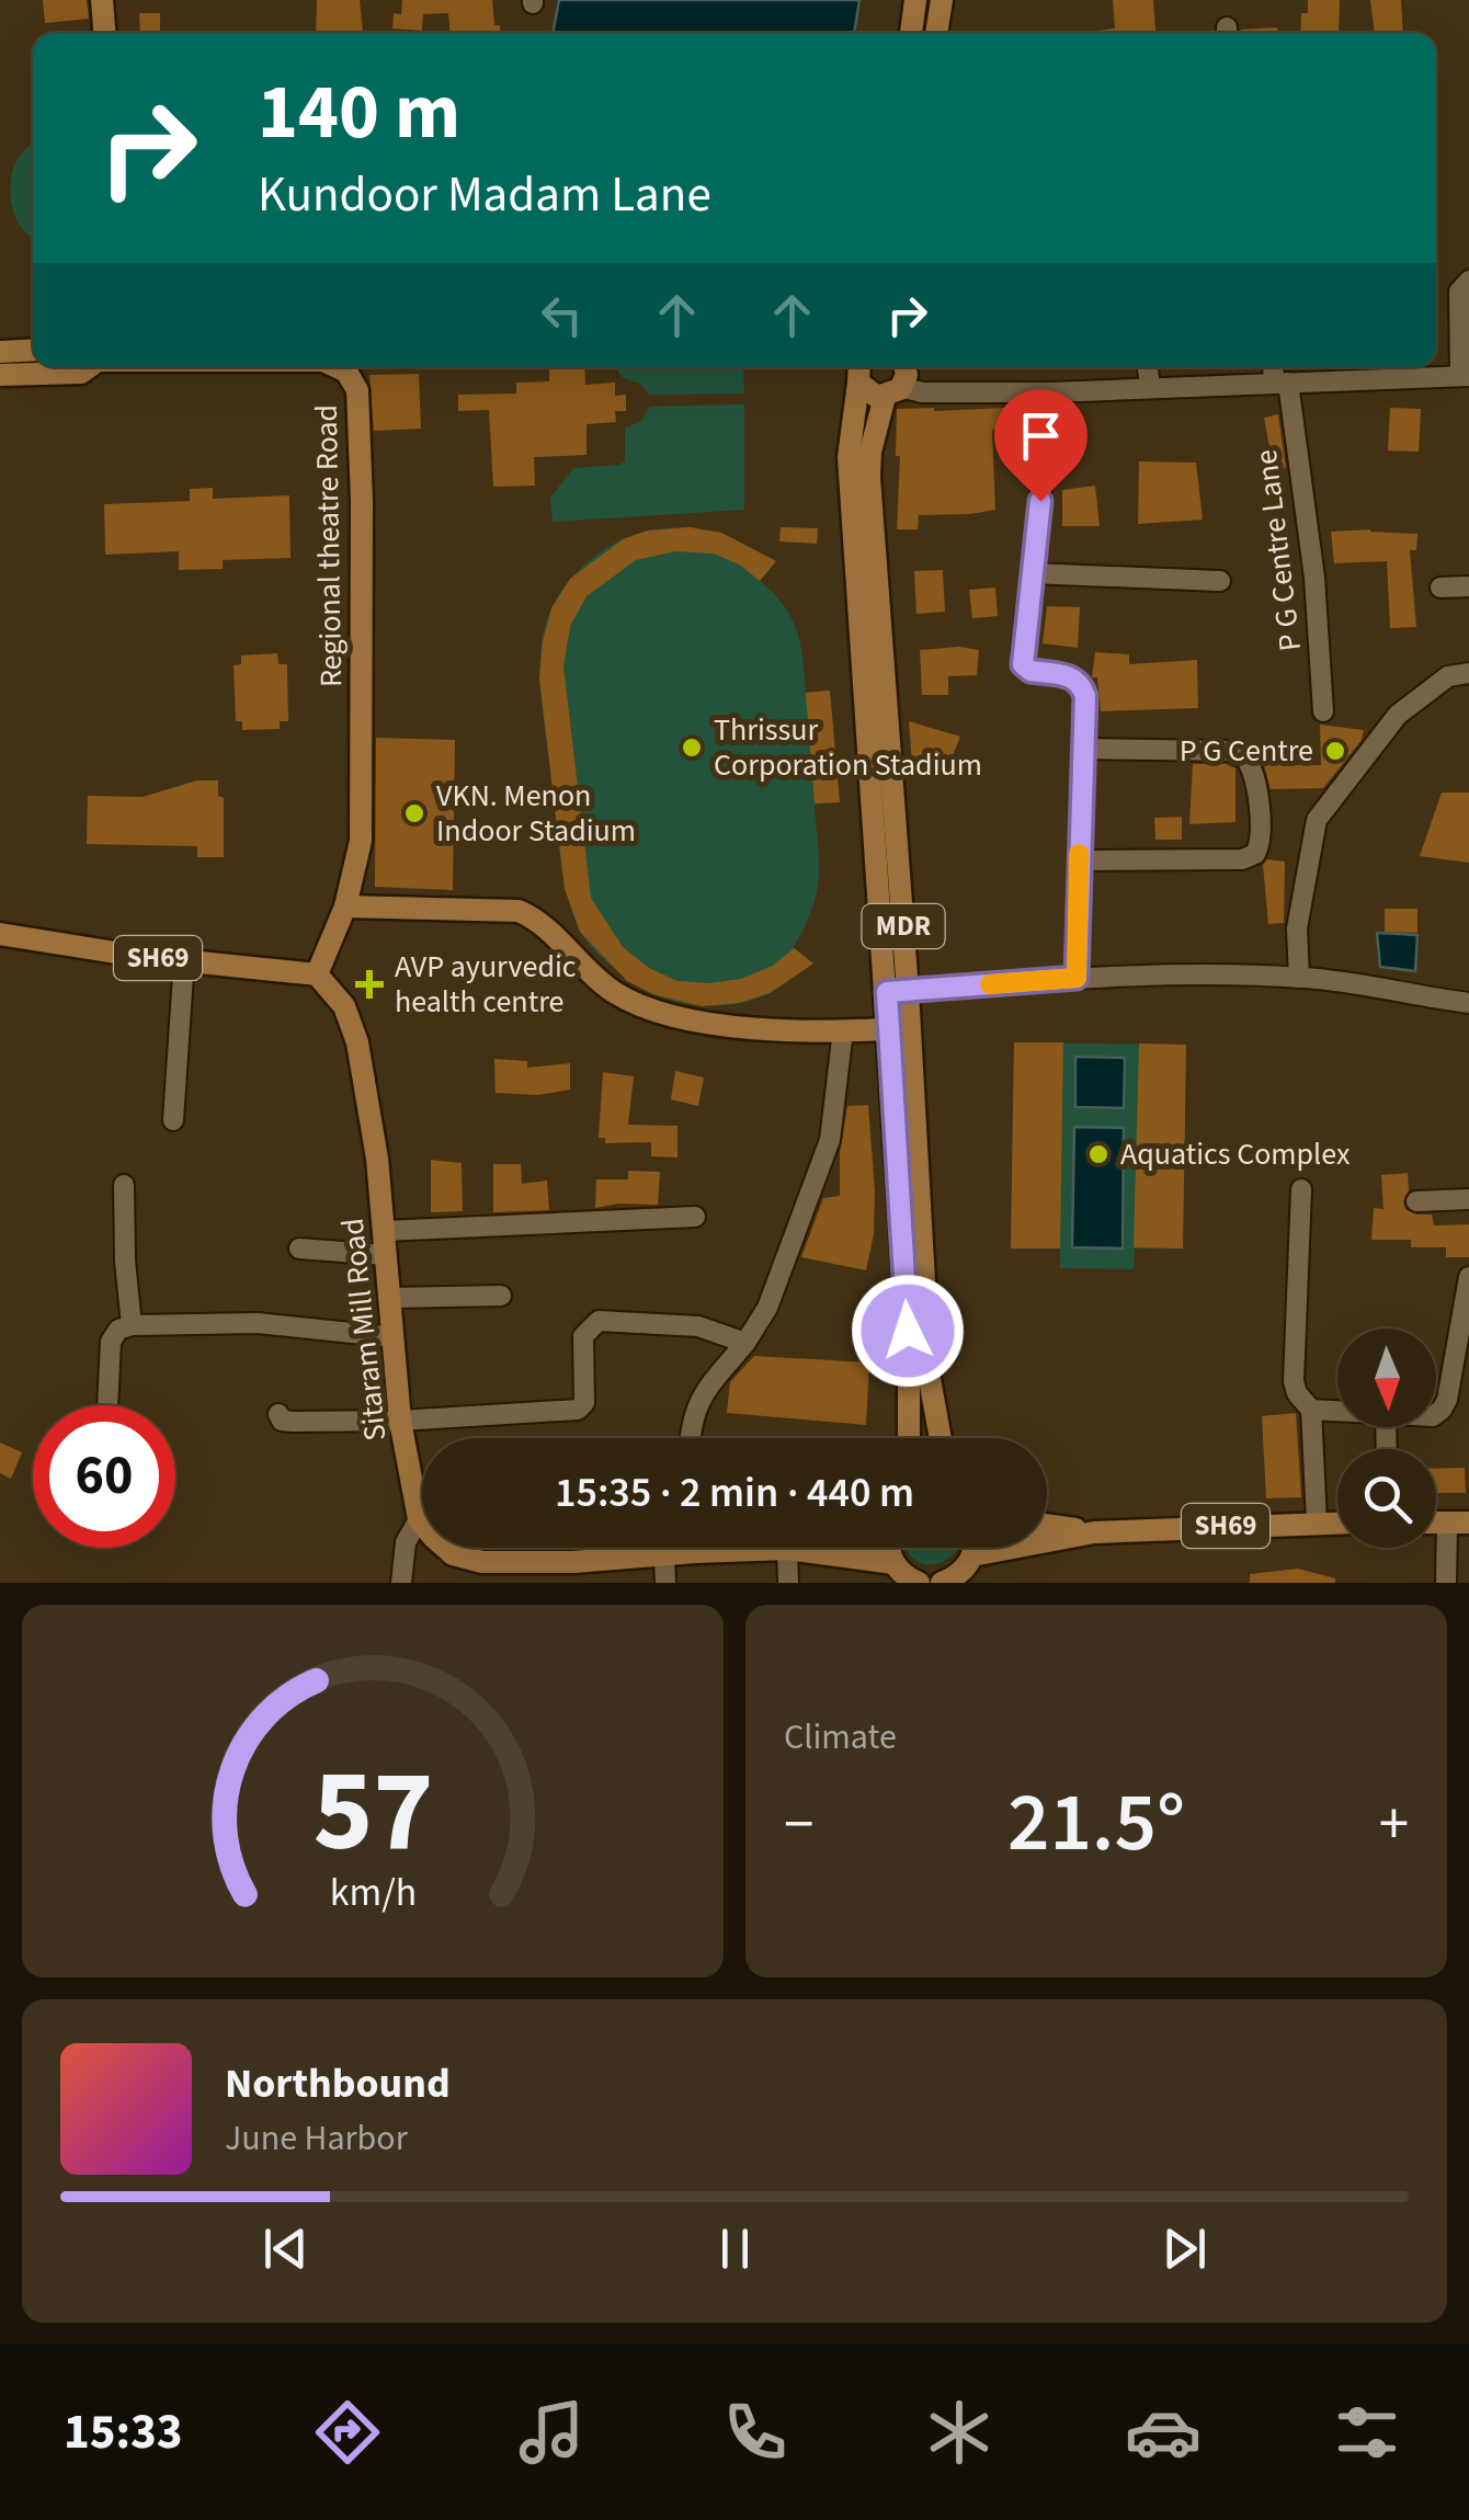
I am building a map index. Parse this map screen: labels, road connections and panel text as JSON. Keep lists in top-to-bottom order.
{
  "streets": {
    "main road": [
      "Regional theatre Road",
      "MDR",
      "SH69",
      "Sitaram Mill Road"
    ],
    "street": ["P G Centre Lane"]
  },
  "crossings": [
    ["Regional theatre Road", "SH69"],
    ["Regional theatre Road", "Sitaram Mill Road"],
    ["SH69", "Sitaram Mill Road"]
  ],
  "places": {
    "other": [
      "Thrissur Corporation Stadium",
      "P G Centre",
      "VKN. Menon Indoor Stadium",
      "Aquatics Complex"
    ],
    "health": ["AVP ayurvedic health centre"]
  },
  "north": "bottom",
  "page": {
    "turn": ["140 m", "Kundoor Madam Lane"],
    "limit": "60",
    "trip": "15:35 · 2 min · 440 m",
    "tile": "Climate",
    "heat": ["−", "21.5°", "+"],
    "song": ["Northbound", "June Harbor"],
    "tabs": "15:33",
    "gauge": ["57", "km/h"]
  }
}
